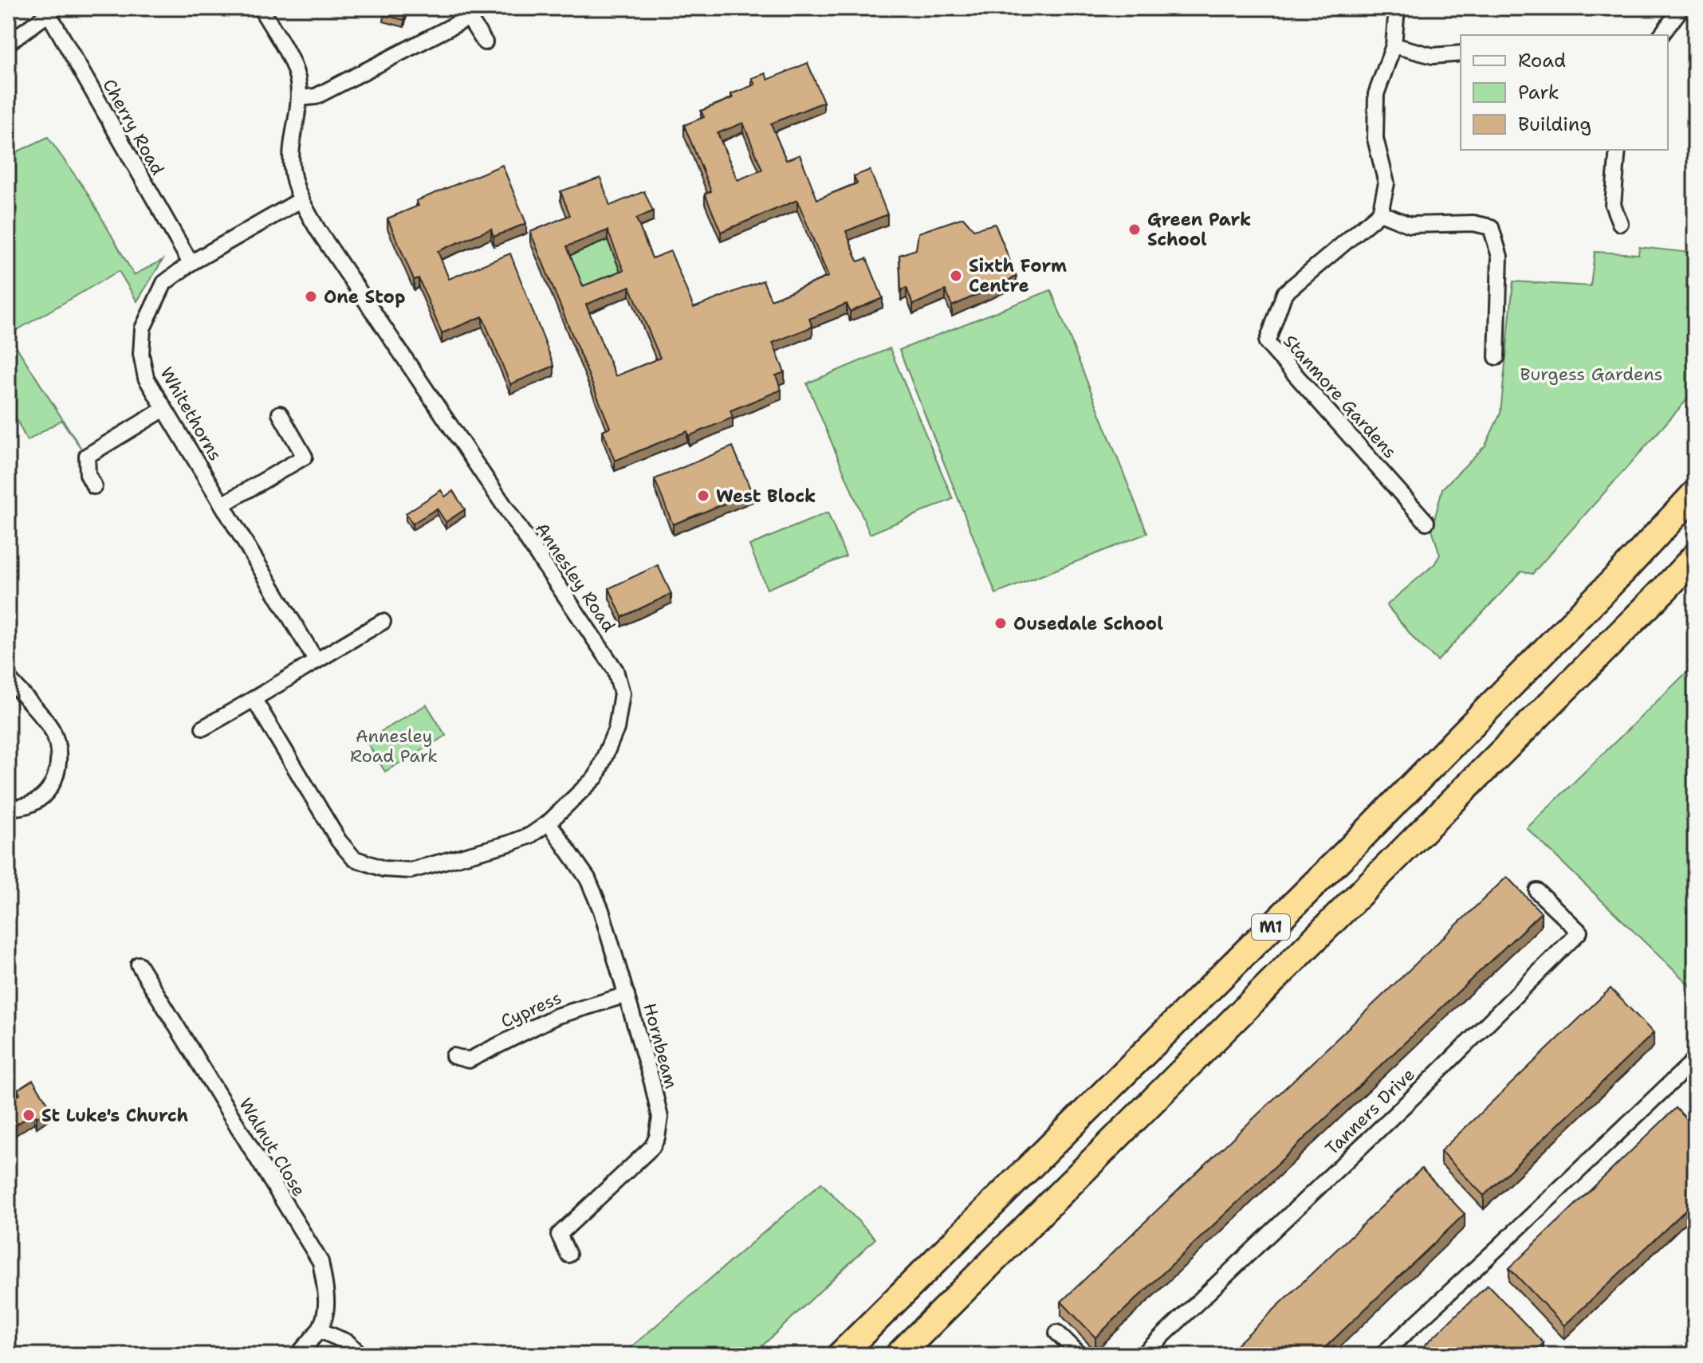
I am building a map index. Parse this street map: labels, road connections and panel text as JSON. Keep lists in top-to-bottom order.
{
  "streets": {
    "highway": ["M1"],
    "street": [
      "Cherry Road",
      "Stanmore Gardens",
      "Whitethorns",
      "Annesley Road",
      "Cypress",
      "Hornbeam",
      "Tanners Drive",
      "Walnut Close"
    ]
  },
  "crossings": [
    ["Cherry Road", "Whitethorns"],
    ["Whitethorns", "Annesley Road"],
    ["Annesley Road", "Hornbeam"],
    ["Cypress", "Hornbeam"]
  ],
  "parks": ["Burgess Gardens", "Annesley Road Park"],
  "places": [
    "Green Park School",
    "Sixth Form Centre",
    "One Stop",
    "West Block",
    "Ousedale School",
    "St Luke's Church"
  ],
  "legend": ["Road", "Park", "Building"]
}
